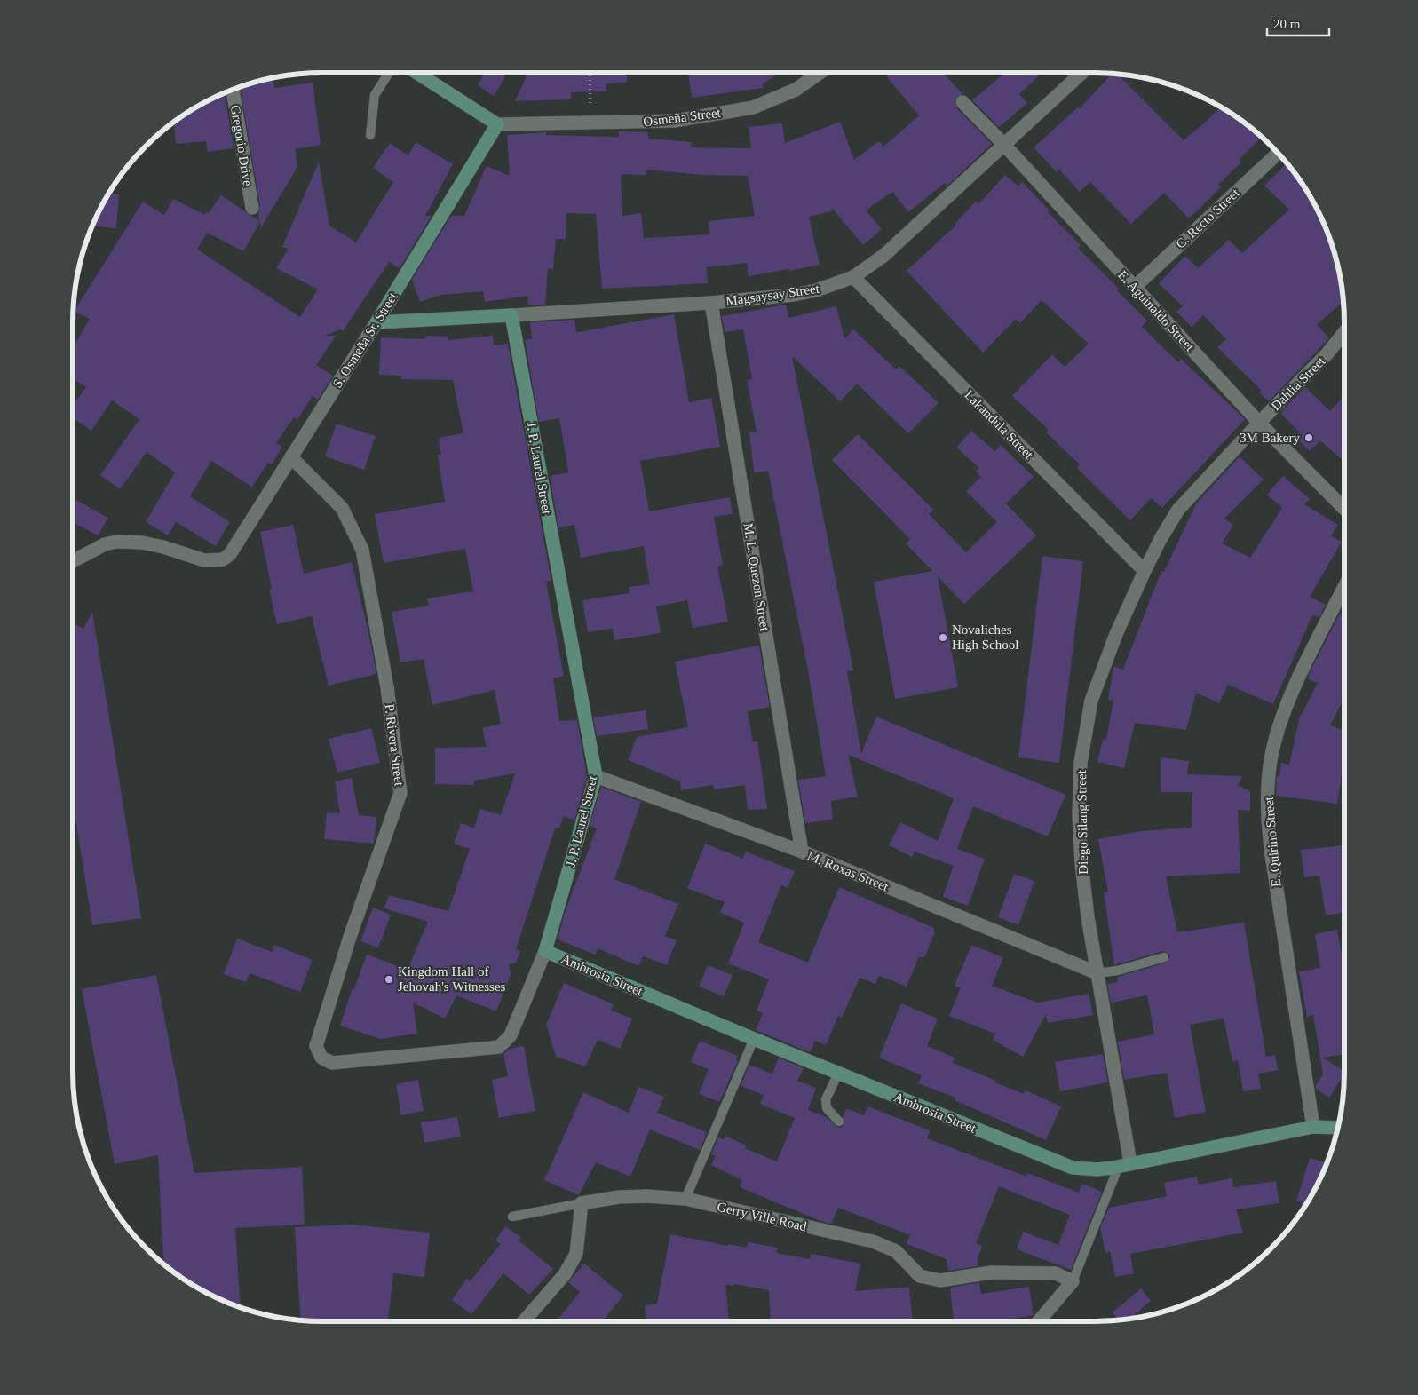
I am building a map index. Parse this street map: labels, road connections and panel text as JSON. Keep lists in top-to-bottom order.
{
  "streets": {
    "street": [
      "Osmeña Street",
      "Gregorio Drive",
      "C. Recto Street",
      "Magsaysay Street",
      "E. Aguinaldo Street",
      "S. Osmeña Sr. Street",
      "Dahlia Street",
      "Lakandula Street",
      "J. P. Laurel Street",
      "M. L. Quezon Street",
      "P. Rivera Street",
      "Diego Silang Street",
      "E. Quirino Street",
      "M. Roxas Street",
      "Ambrosia Street",
      "Gerry Ville Road"
    ]
  },
  "crossings": [
    ["Osmeña Street", "S. Osmeña Sr. Street"],
    ["C. Recto Street", "E. Aguinaldo Street"],
    ["Magsaysay Street", "E. Aguinaldo Street"],
    ["Magsaysay Street", "S. Osmeña Sr. Street"],
    ["Magsaysay Street", "Lakandula Street"],
    ["Magsaysay Street", "J. P. Laurel Street"],
    ["Magsaysay Street", "M. L. Quezon Street"],
    ["E. Aguinaldo Street", "Dahlia Street"],
    ["E. Aguinaldo Street", "Diego Silang Street"],
    ["S. Osmeña Sr. Street", "P. Rivera Street"],
    ["Dahlia Street", "Diego Silang Street"],
    ["Lakandula Street", "Diego Silang Street"],
    ["J. P. Laurel Street", "P. Rivera Street"],
    ["J. P. Laurel Street", "M. Roxas Street"],
    ["J. P. Laurel Street", "Ambrosia Street"],
    ["M. L. Quezon Street", "M. Roxas Street"],
    ["Diego Silang Street", "M. Roxas Street"],
    ["Diego Silang Street", "Ambrosia Street"],
    ["E. Quirino Street", "Ambrosia Street"]
  ],
  "places": ["3M Bakery", "Novaliches High School", "Kingdom Hall of Jehovah's Witnesses"],
  "scale_bar": "20 m"
}
